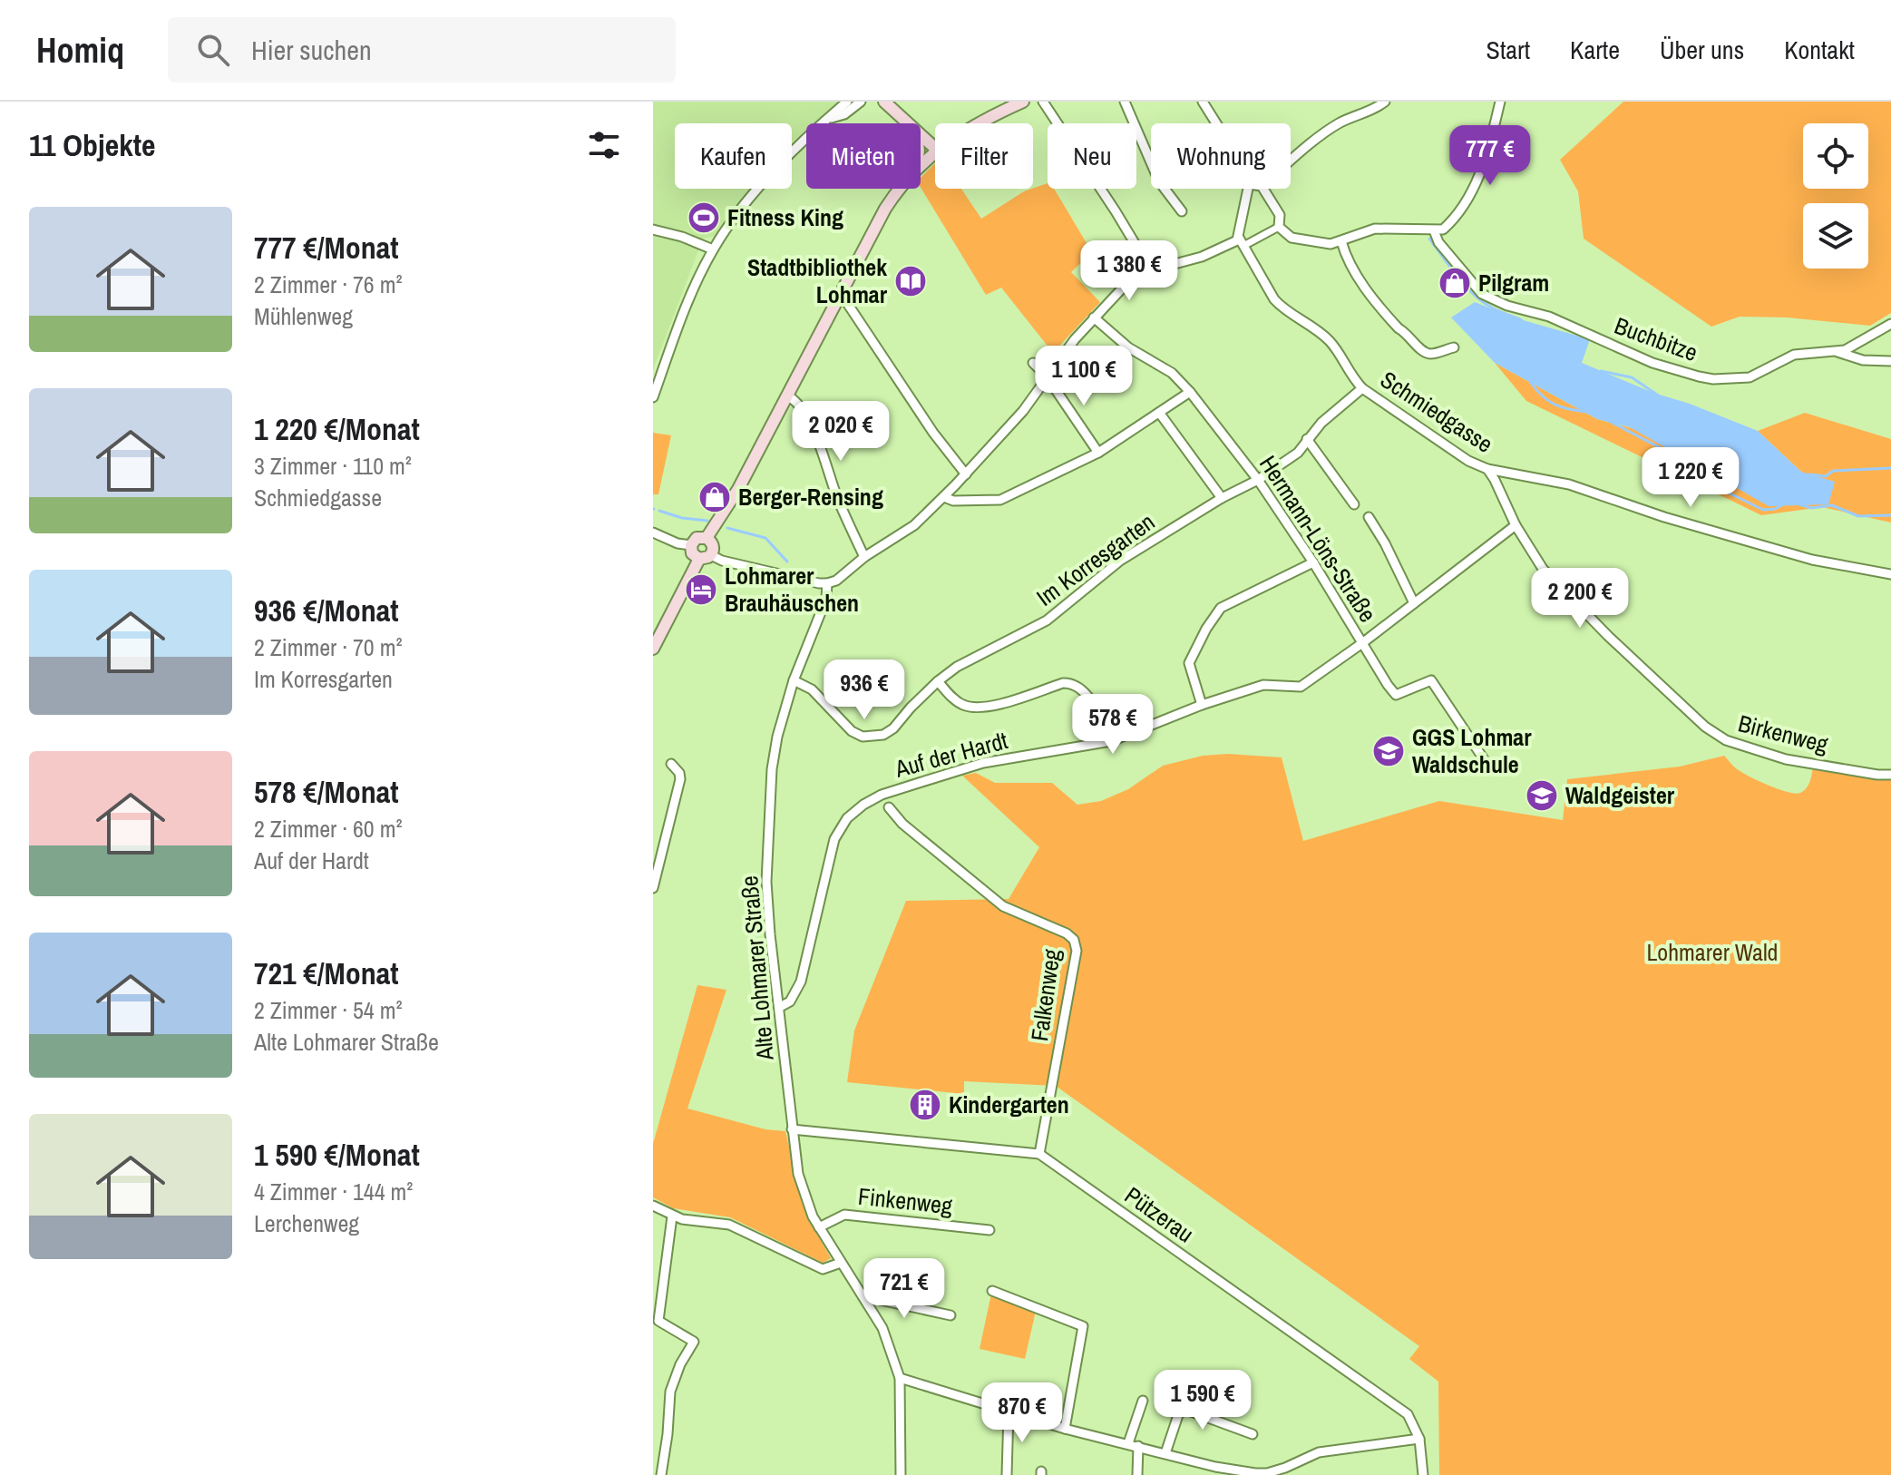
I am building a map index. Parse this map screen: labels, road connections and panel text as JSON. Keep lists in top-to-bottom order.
{
  "streets": {
    "street": [
      "Buchbitze",
      "Schmiedgasse",
      "Hermann-Löns-Straße",
      "Im Korresgarten",
      "Birkenweg",
      "Auf der Hardt",
      "Alte Lohmarer Straße",
      "Falkenweg",
      "Finkenweg",
      "Pützerau"
    ]
  },
  "crossings": [
    ["Schmiedgasse", "Im Korresgarten"],
    ["Schmiedgasse", "Birkenweg"],
    ["Hermann-Löns-Straße", "Im Korresgarten"],
    ["Hermann-Löns-Straße", "Auf der Hardt"],
    ["Im Korresgarten", "Alte Lohmarer Straße"],
    ["Birkenweg", "Auf der Hardt"],
    ["Auf der Hardt", "Alte Lohmarer Straße"],
    ["Alte Lohmarer Straße", "Finkenweg"],
    ["Alte Lohmarer Straße", "Pützerau"],
    ["Falkenweg", "Pützerau"]
  ],
  "parks": ["Lohmarer Wald"],
  "places": {
    "sports": ["Fitness King"],
    "library": ["Stadtbibliothek Lohmar"],
    "shop": ["Pilgram", "Berger-Rensing"],
    "hotel": ["Lohmarer Brauhäuschen"],
    "school or university": ["GGS Lohmar Waldschule", "Waldgeister"],
    "building": ["Kindergarten"]
  },
  "page": {
    "header": "Homiq",
    "search": "Hier suchen",
    "nav": [
      "Start",
      "Karte",
      "Über uns",
      "Kontakt"
    ],
    "heading": "11 Objekte",
    "chip": [
      "Kaufen",
      "Mieten",
      "Filter",
      "Neu",
      "Wohnung"
    ],
    "price": [
      "777 €",
      "1 380 €",
      "1 100 €",
      "2 020 €",
      "1 220 €",
      "2 200 €",
      "936 €",
      "578 €",
      "721 €",
      "1 590 €",
      "870 €"
    ],
    "list": [
      {
        "name": "777 €/Monat",
        "note": "2 Zimmer · 76 m² · Mühlenweg"
      },
      {
        "name": "1 220 €/Monat",
        "note": "3 Zimmer · 110 m² · Schmiedgasse"
      },
      {
        "name": "936 €/Monat",
        "note": "2 Zimmer · 70 m² · Im Korresgarten"
      },
      {
        "name": "578 €/Monat",
        "note": "2 Zimmer · 60 m² · Auf der Hardt"
      },
      {
        "name": "721 €/Monat",
        "note": "2 Zimmer · 54 m² · Alte Lohmarer Straße"
      },
      {
        "name": "1 590 €/Monat",
        "note": "4 Zimmer · 144 m² · Lerchenweg"
      }
    ]
  }
}
